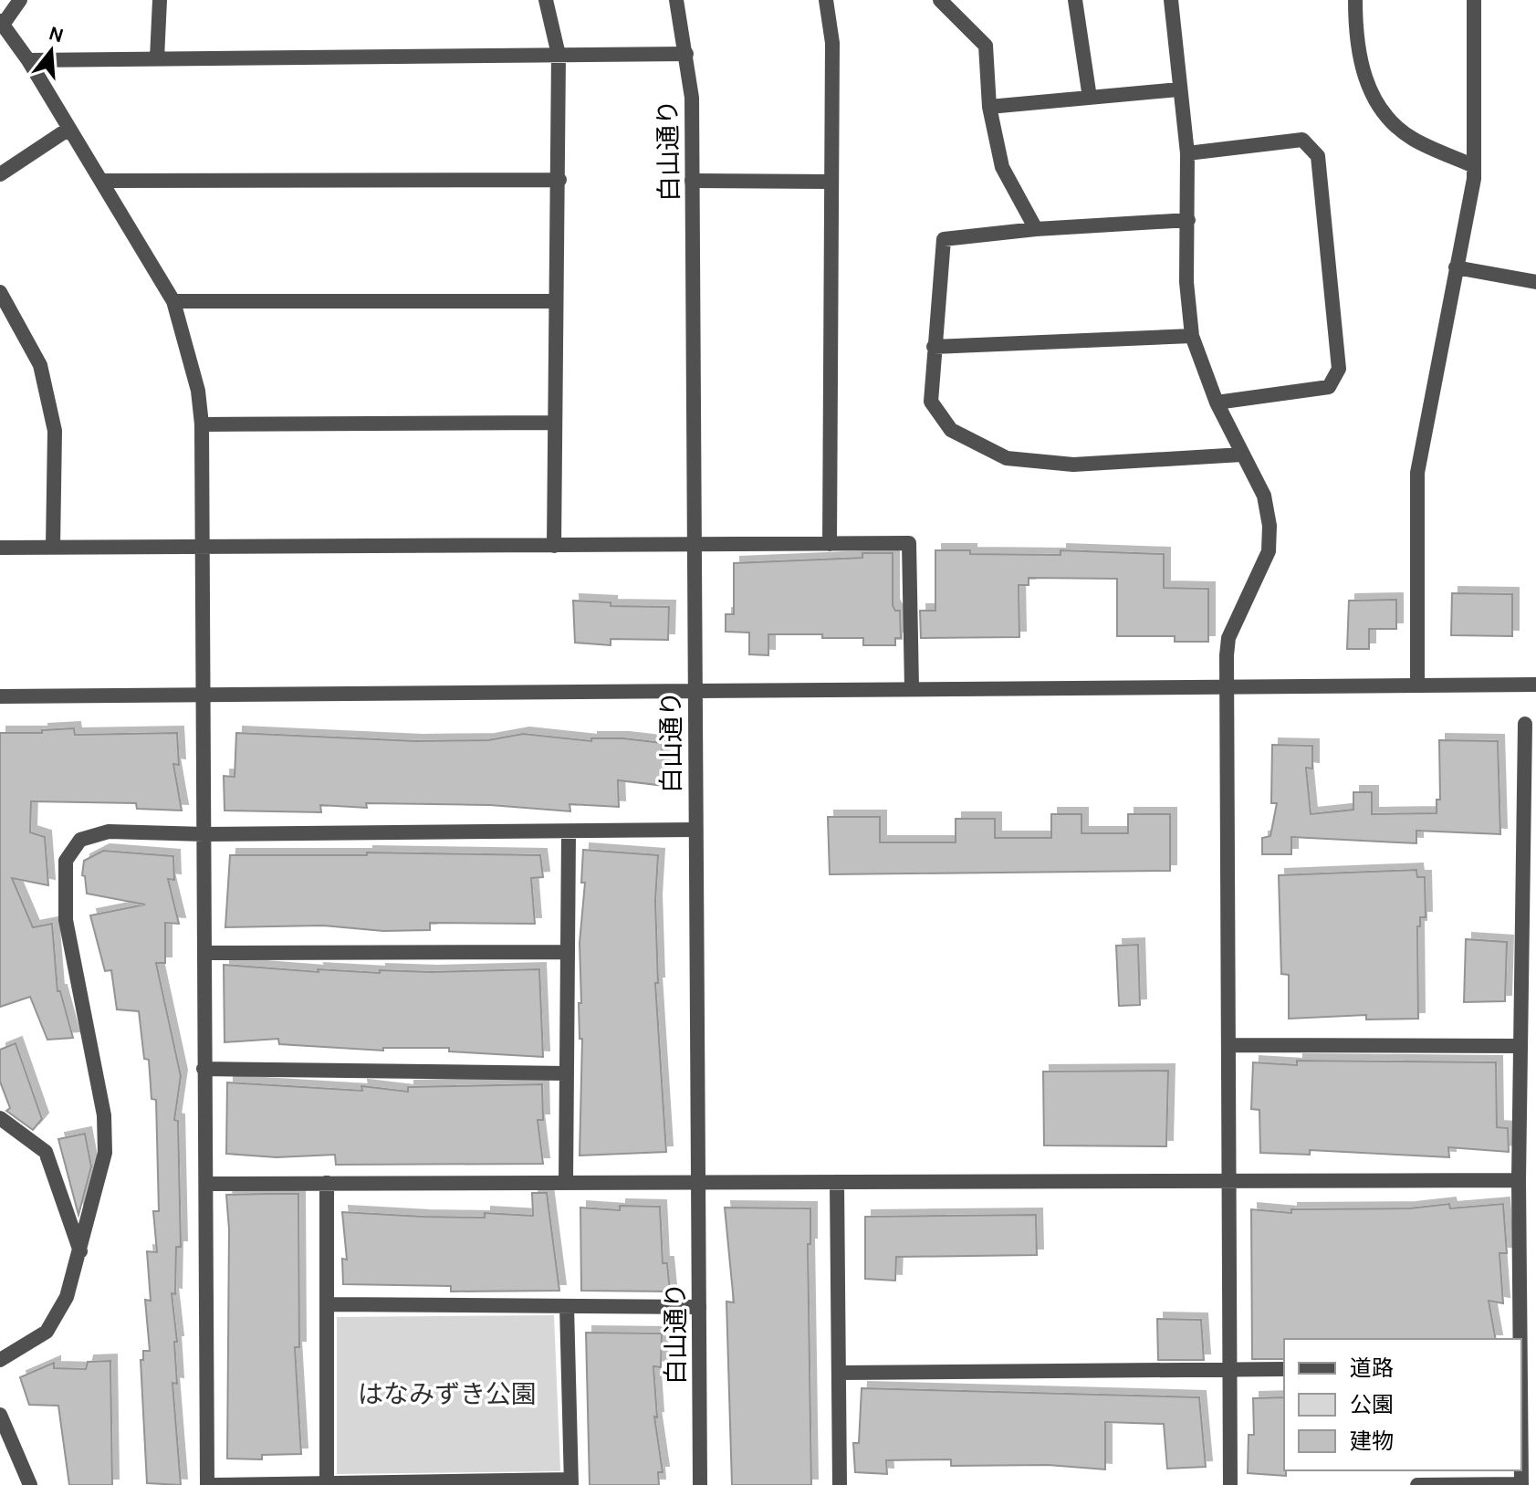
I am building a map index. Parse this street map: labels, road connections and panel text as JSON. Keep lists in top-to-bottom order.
{
  "streets": {
    "street": ["白山通り"]
  },
  "parks": ["はなみずき公園"],
  "legend": ["道路", "公園", "建物"],
  "north": "top"
}
